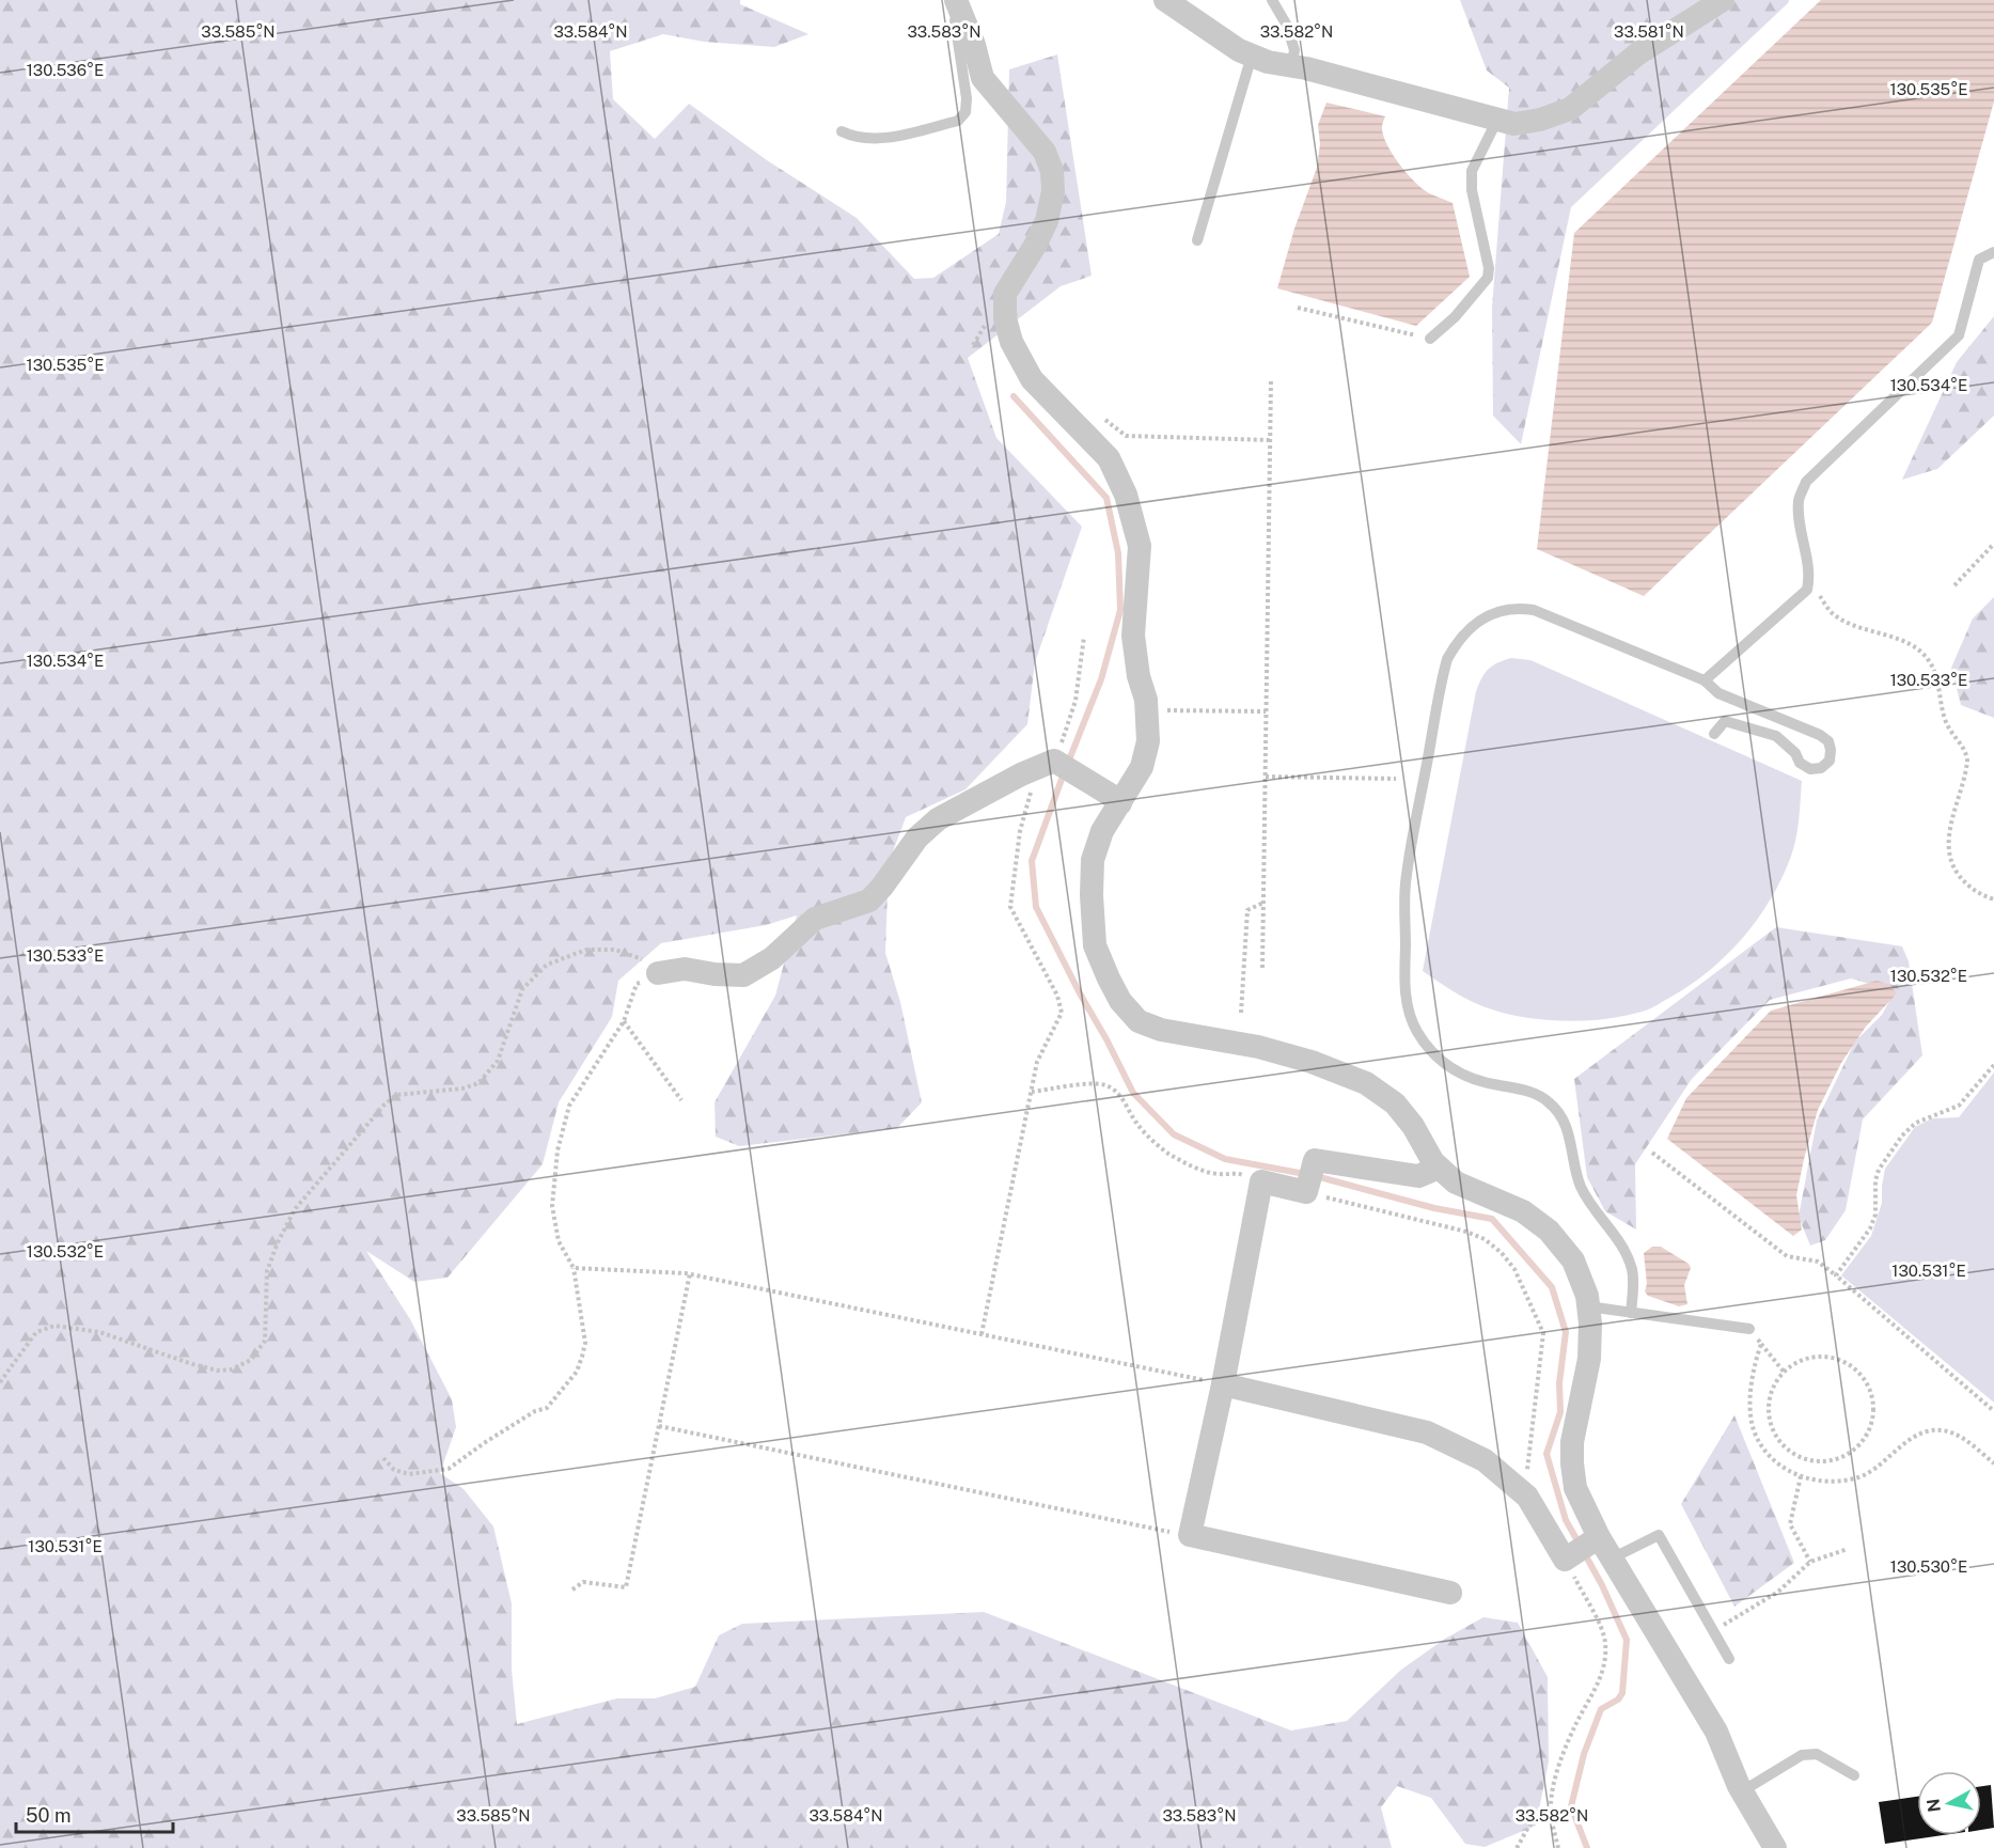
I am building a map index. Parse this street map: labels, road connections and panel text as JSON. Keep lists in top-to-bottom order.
{
  "scale_bar": "50 m",
  "north": "left",
  "coordinates": [
    "33.585°N",
    "33.584°N",
    "33.583°N",
    "33.582°N",
    "33.581°N",
    "130.536°E",
    "130.535°E",
    "130.534°E",
    "130.533°E",
    "130.532°E",
    "130.531°E",
    "130.530°E"
  ]
}
